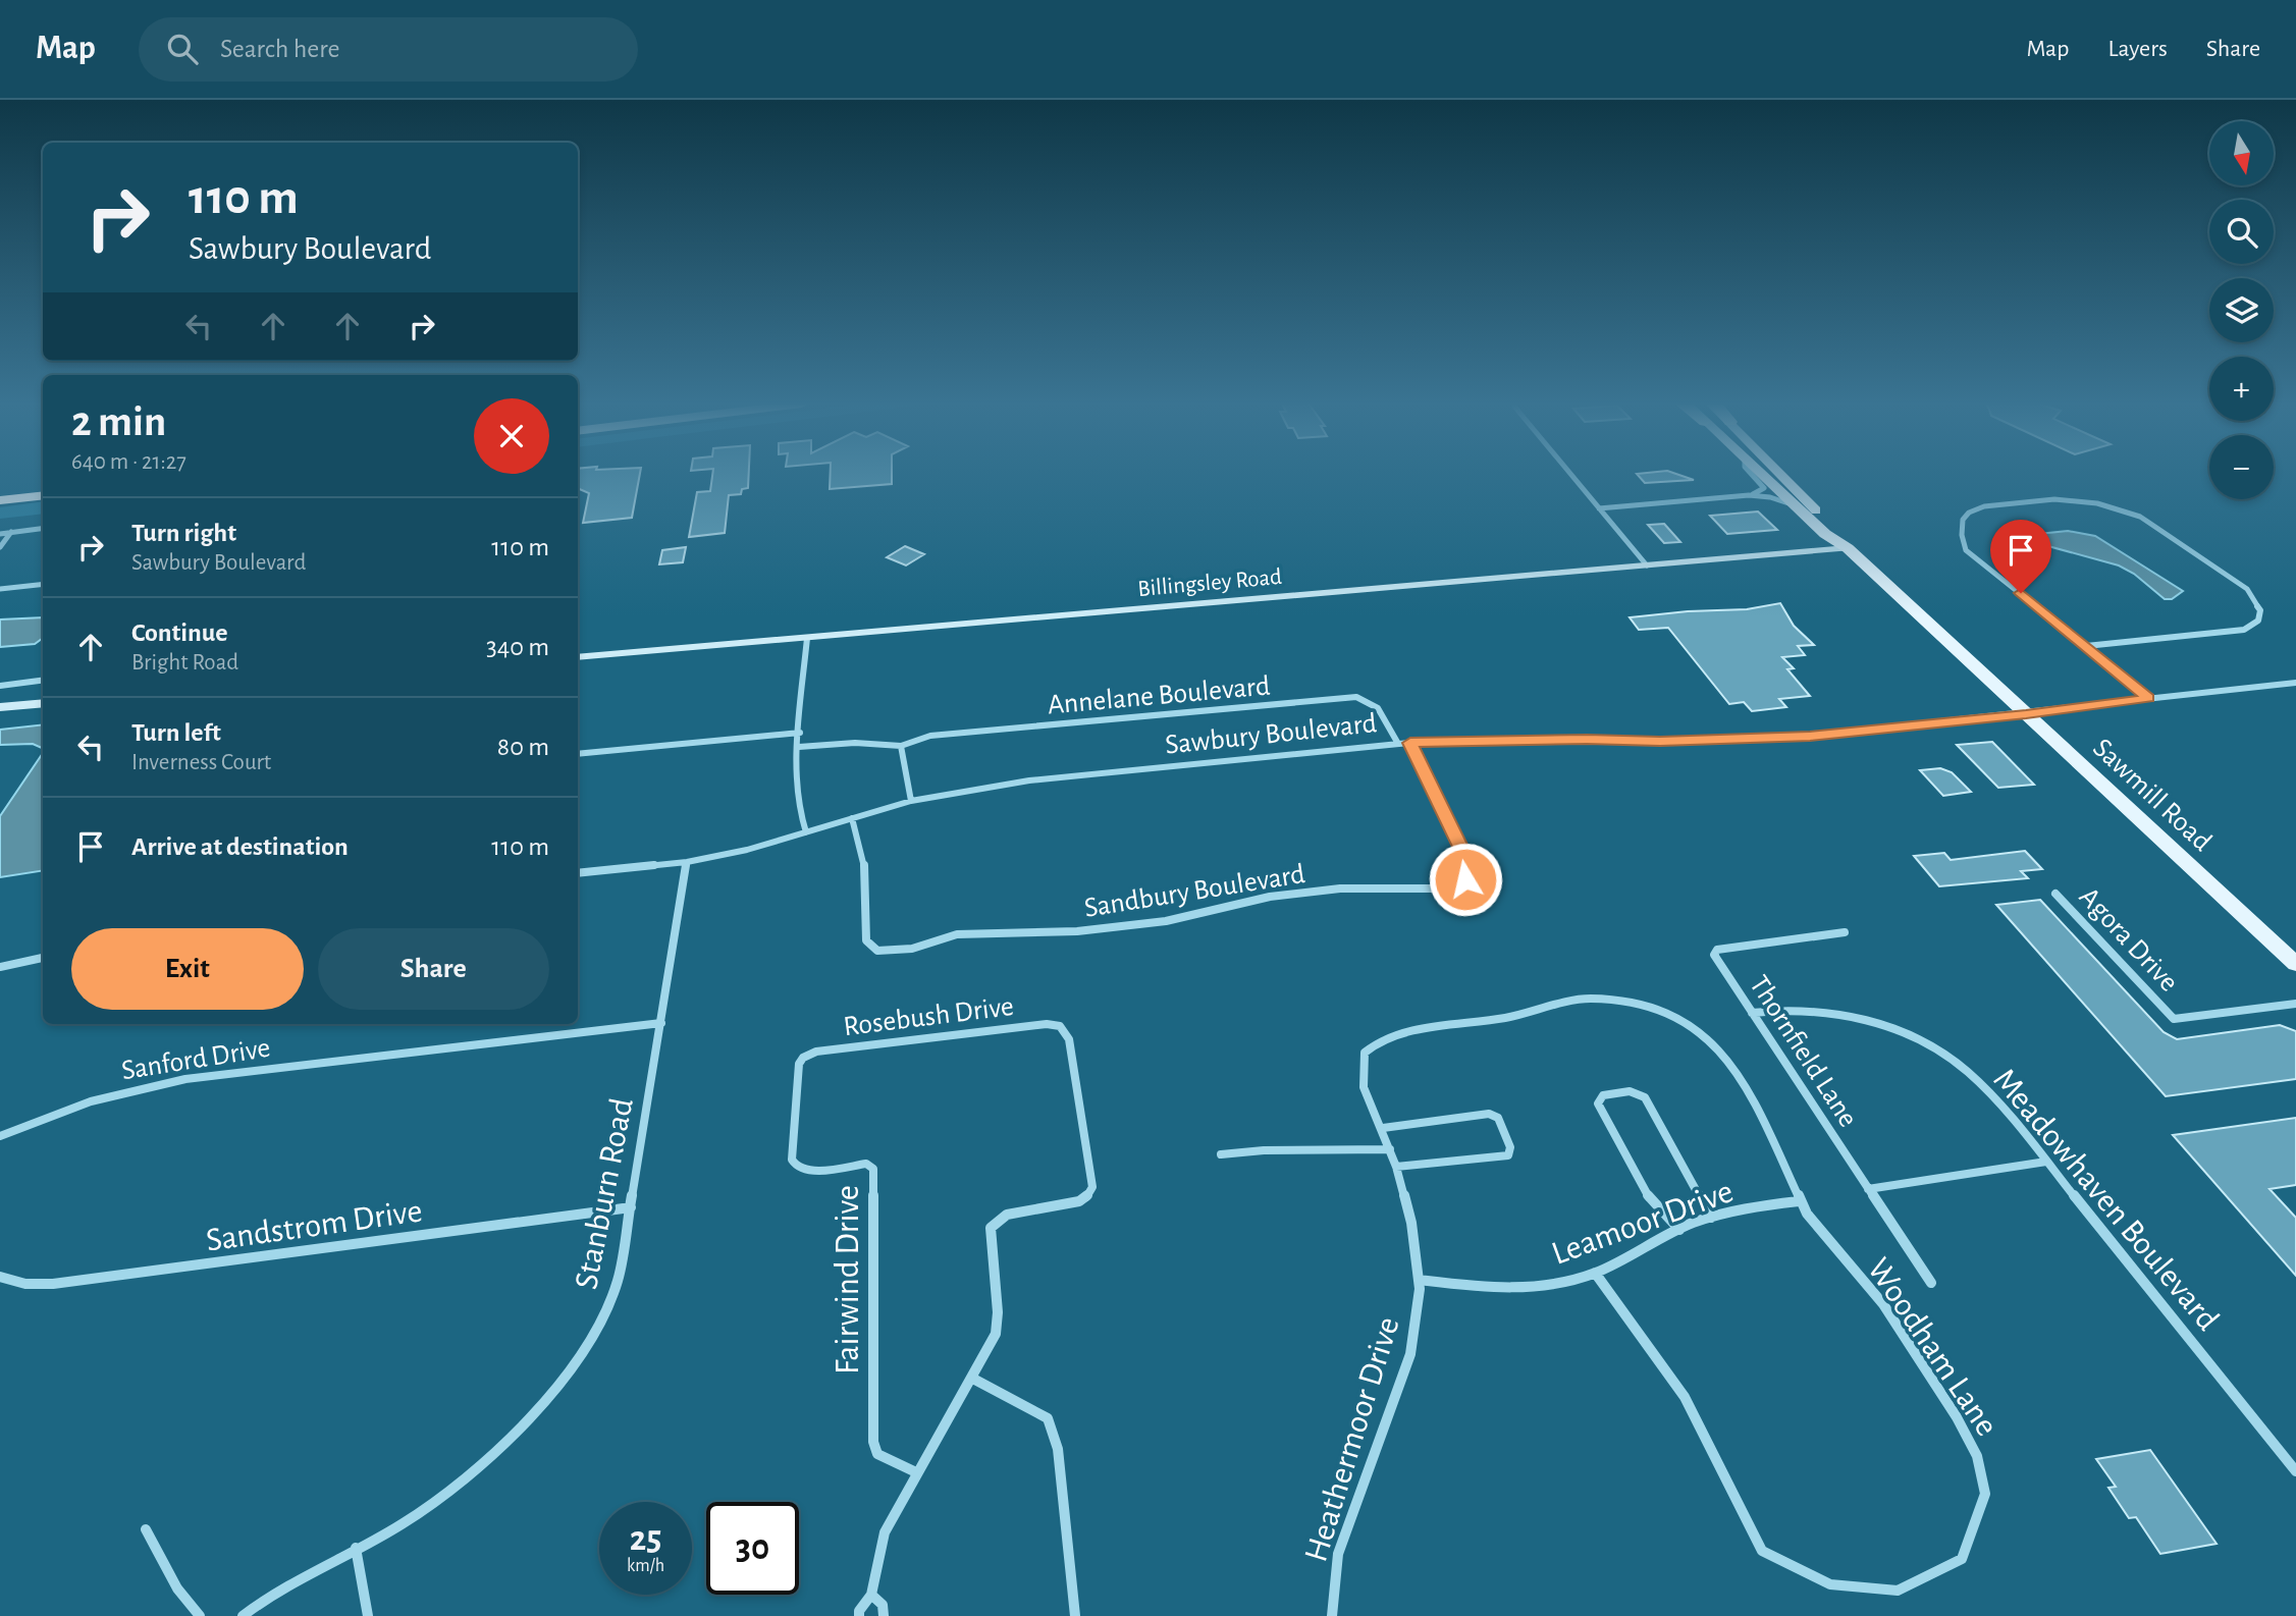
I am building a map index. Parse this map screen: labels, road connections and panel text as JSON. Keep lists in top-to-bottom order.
{
  "streets": {
    "main road": ["Sawmill Road"],
    "street": [
      "Billingsley Road",
      "Annelane Boulevard",
      "Sawbury Boulevard",
      "Sandbury Boulevard",
      "Agora Drive",
      "Rosebush Drive",
      "Thornfield Lane",
      "Sanford Drive",
      "Stanburn Road",
      "Meadowhaven Boulevard",
      "Leamoor Drive",
      "Sandstrom Drive",
      "Fairwind Drive",
      "Woodham Lane",
      "Heathermoor Drive"
    ]
  },
  "crossings": [
    ["Billingsley Road", "Sawmill Road"],
    ["Annelane Boulevard", "Sawbury Boulevard"],
    ["Sawbury Boulevard", "Sawmill Road"],
    ["Sawbury Boulevard", "Sandbury Boulevard"],
    ["Sawbury Boulevard", "Stanburn Road"],
    ["Rosebush Drive", "Fairwind Drive"],
    ["Thornfield Lane", "Meadowhaven Boulevard"],
    ["Sanford Drive", "Stanburn Road"],
    ["Stanburn Road", "Sandstrom Drive"],
    ["Leamoor Drive", "Woodham Lane"],
    ["Leamoor Drive", "Heathermoor Drive"],
    ["Woodham Lane", "Heathermoor Drive"]
  ],
  "north": "bottom",
  "page": {
    "header": "Map",
    "search": "Search here",
    "nav": ["Map", "Layers", "Share"],
    "map_buttons": ["+", "−"],
    "turn": ["110 m", "Sawbury Boulevard"],
    "heading": ["2 min", "640 m · 21:27"],
    "list": [
      {
        "name": "Turn right",
        "note": "Sawbury Boulevard",
        "value": "110 m"
      },
      {
        "name": "Continue",
        "note": "Bright Road",
        "value": "340 m"
      },
      {
        "name": "Turn left",
        "note": "Inverness Court",
        "value": "80 m"
      },
      {
        "name": "Arrive at destination",
        "value": "110 m"
      }
    ],
    "buttons": ["Exit", "Share"],
    "speed": "25 km/h",
    "limit": "30"
  }
}
